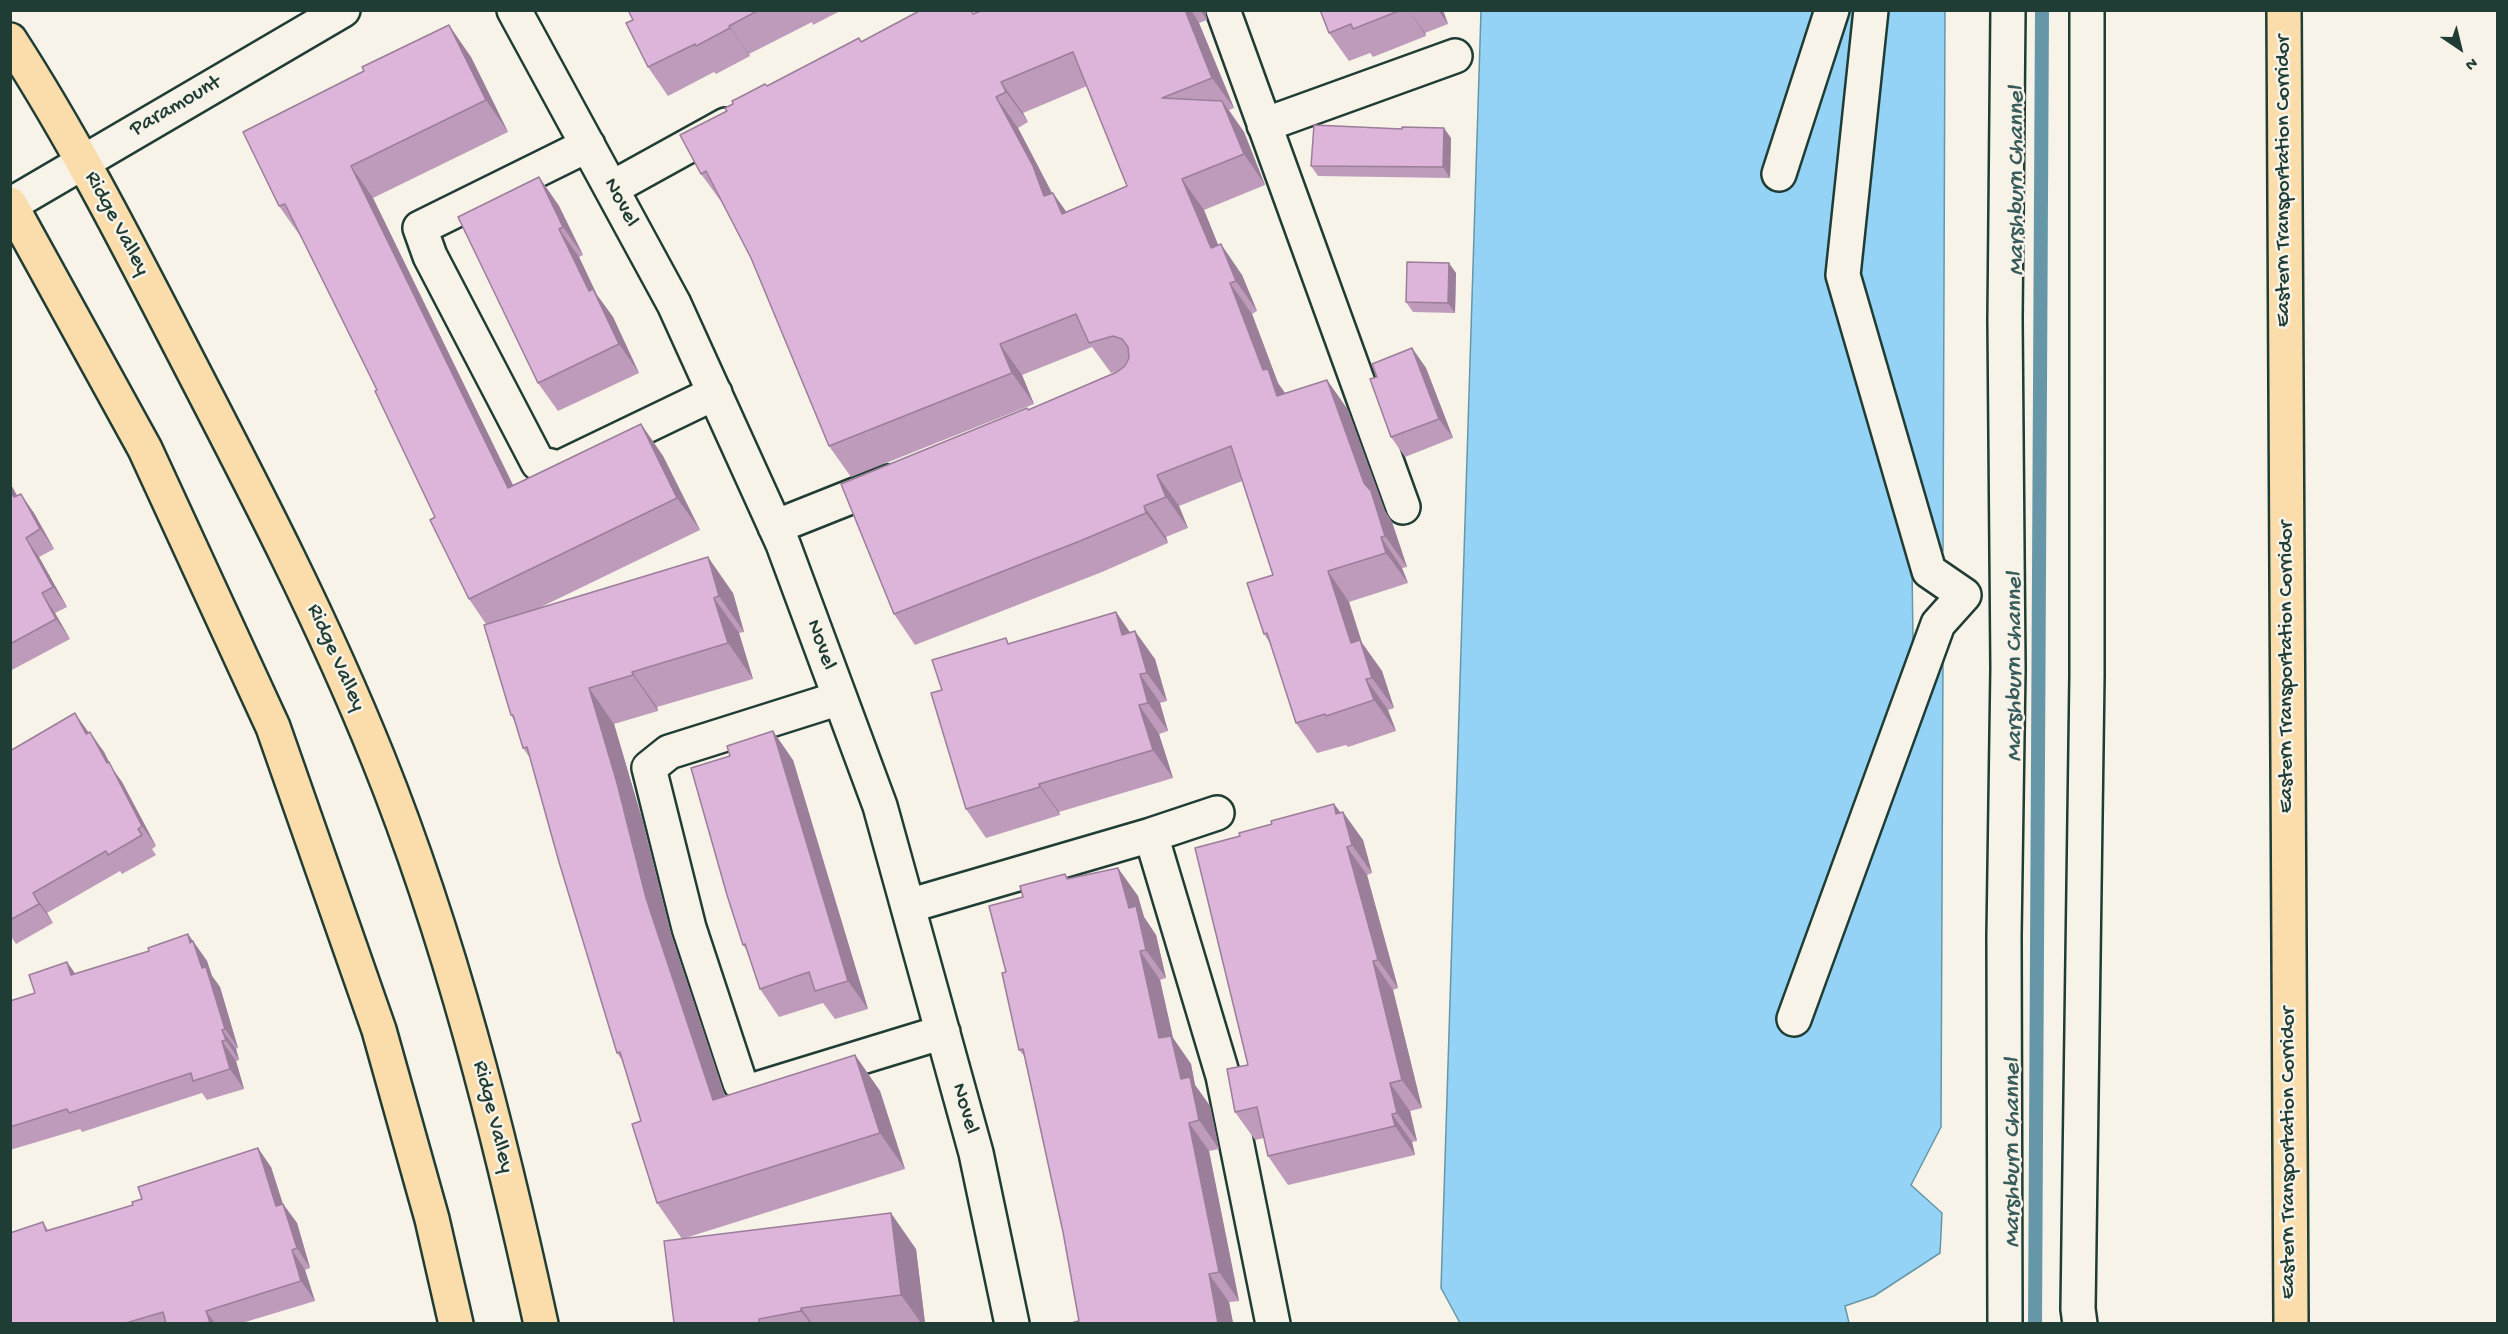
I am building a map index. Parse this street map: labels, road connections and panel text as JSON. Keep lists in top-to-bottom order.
{
  "streets": {
    "main road": ["Eastern Transportation Corridor", "Ridge Valley"],
    "street": ["Paramount", "Novel"]
  },
  "crossings": [
    ["Paramount", "Ridge Valley"]
  ],
  "water": ["Marshburn Channel"],
  "north": "bottom right"
}
